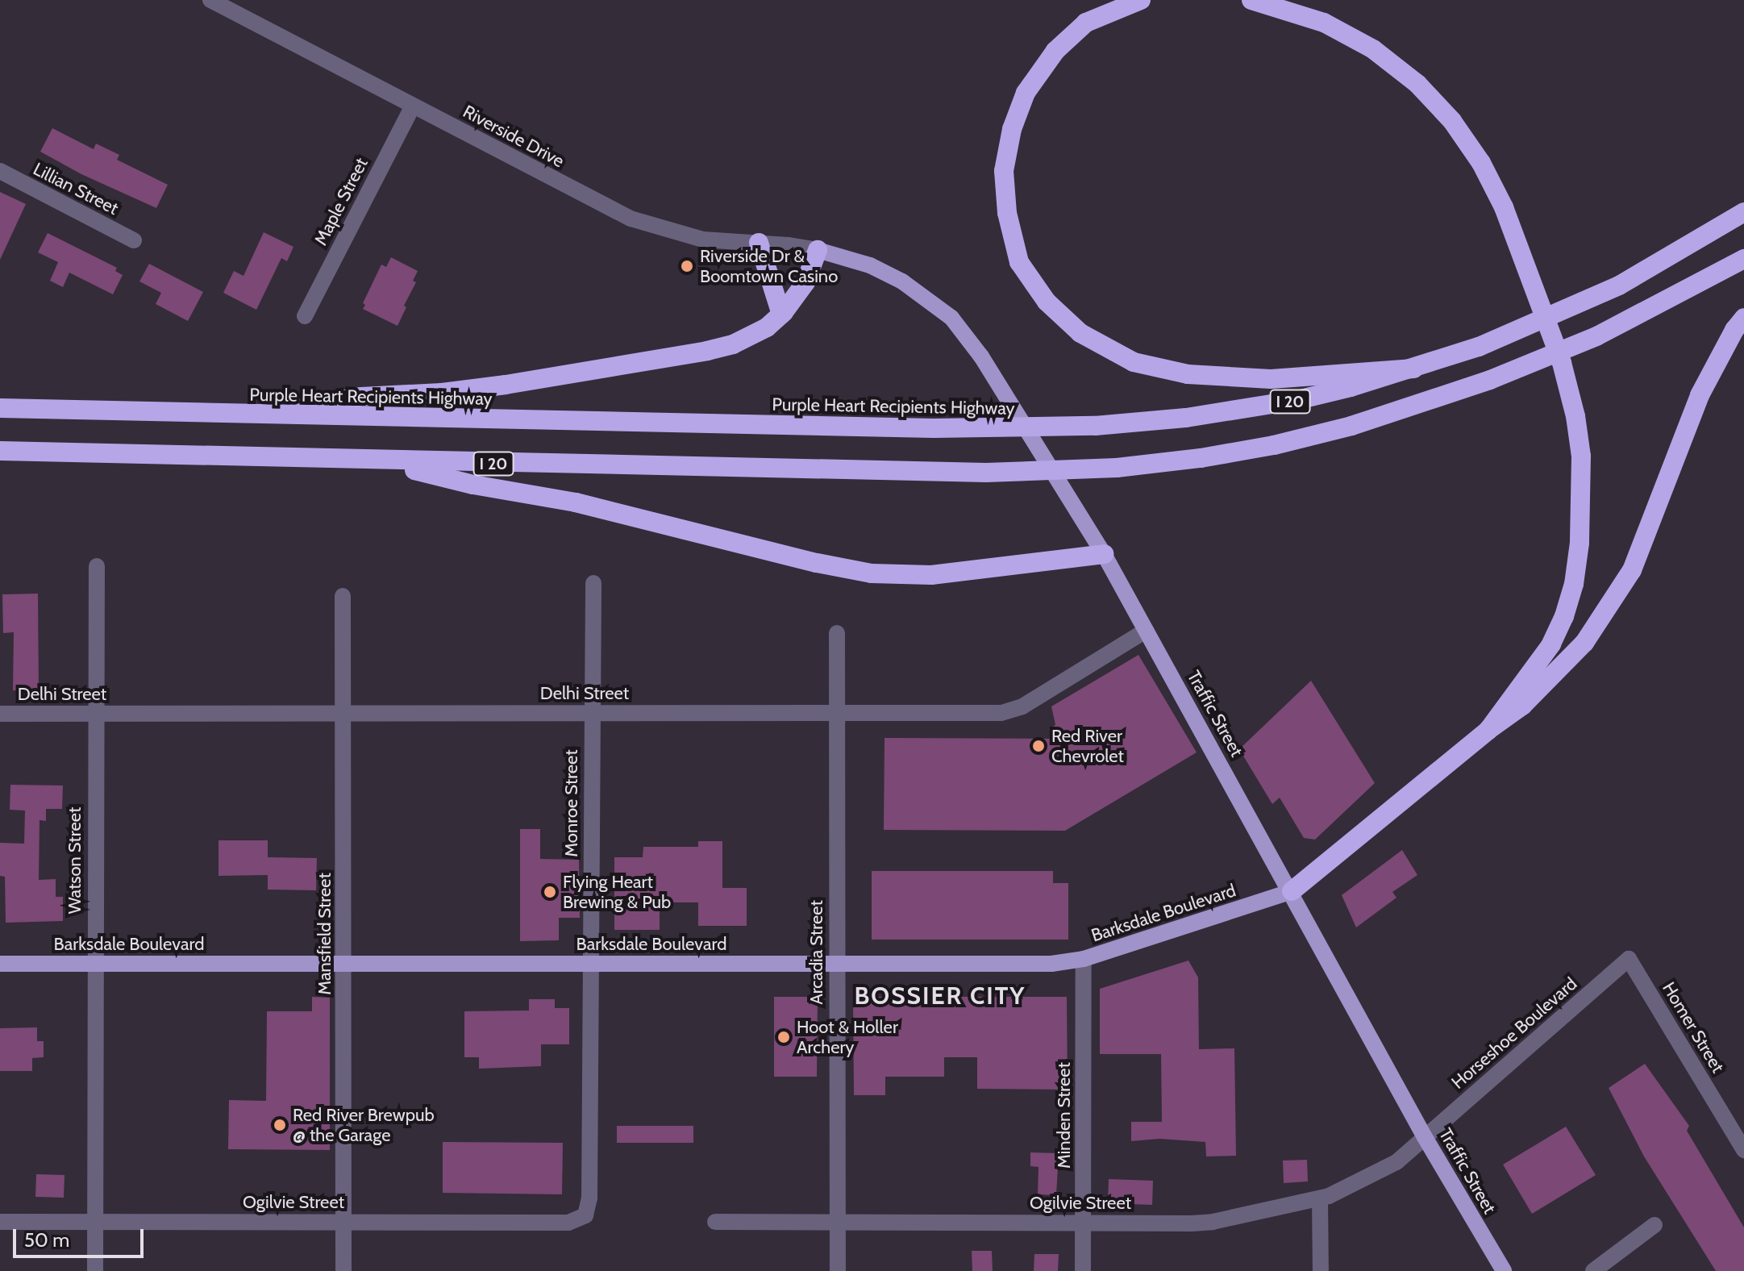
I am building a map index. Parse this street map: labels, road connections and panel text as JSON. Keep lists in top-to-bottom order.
{
  "streets": {
    "highway": ["Purple Heart Recipients Highway", "I 20"],
    "main road": ["Traffic Street", "Barksdale Boulevard"],
    "street": [
      "Riverside Drive",
      "Lillian Street",
      "Maple Street",
      "Delhi Street",
      "Monroe Street",
      "Watson Street",
      "Mansfield Street",
      "Arcadia Street",
      "Homer Street",
      "Horseshoe Boulevard",
      "Minden Street",
      "Ogilvie Street"
    ]
  },
  "crossings": [
    ["Riverside Drive", "Maple Street"],
    ["Riverside Drive", "Traffic Street"],
    ["Delhi Street", "Traffic Street"],
    ["Delhi Street", "Monroe Street"],
    ["Delhi Street", "Watson Street"],
    ["Delhi Street", "Mansfield Street"],
    ["Delhi Street", "Arcadia Street"],
    ["Traffic Street", "Barksdale Boulevard"],
    ["Traffic Street", "Horseshoe Boulevard"],
    ["Traffic Street", "Ogilvie Street"],
    ["Monroe Street", "Barksdale Boulevard"],
    ["Monroe Street", "Ogilvie Street"],
    ["Watson Street", "Barksdale Boulevard"],
    ["Watson Street", "Ogilvie Street"],
    ["Barksdale Boulevard", "Mansfield Street"],
    ["Barksdale Boulevard", "Arcadia Street"],
    ["Barksdale Boulevard", "Minden Street"],
    ["Mansfield Street", "Ogilvie Street"],
    ["Arcadia Street", "Ogilvie Street"],
    ["Homer Street", "Horseshoe Boulevard"],
    ["Horseshoe Boulevard", "Ogilvie Street"],
    ["Minden Street", "Ogilvie Street"]
  ],
  "districts": ["BOSSIER CITY"],
  "places": [
    "Riverside Dr & Boomtown Casino",
    "Red River Chevrolet",
    "Flying Heart Brewing & Pub",
    "Hoot & Holler Archery",
    "Red River Brewpub @ the Garage"
  ],
  "scale_bar": "50 m"
}
